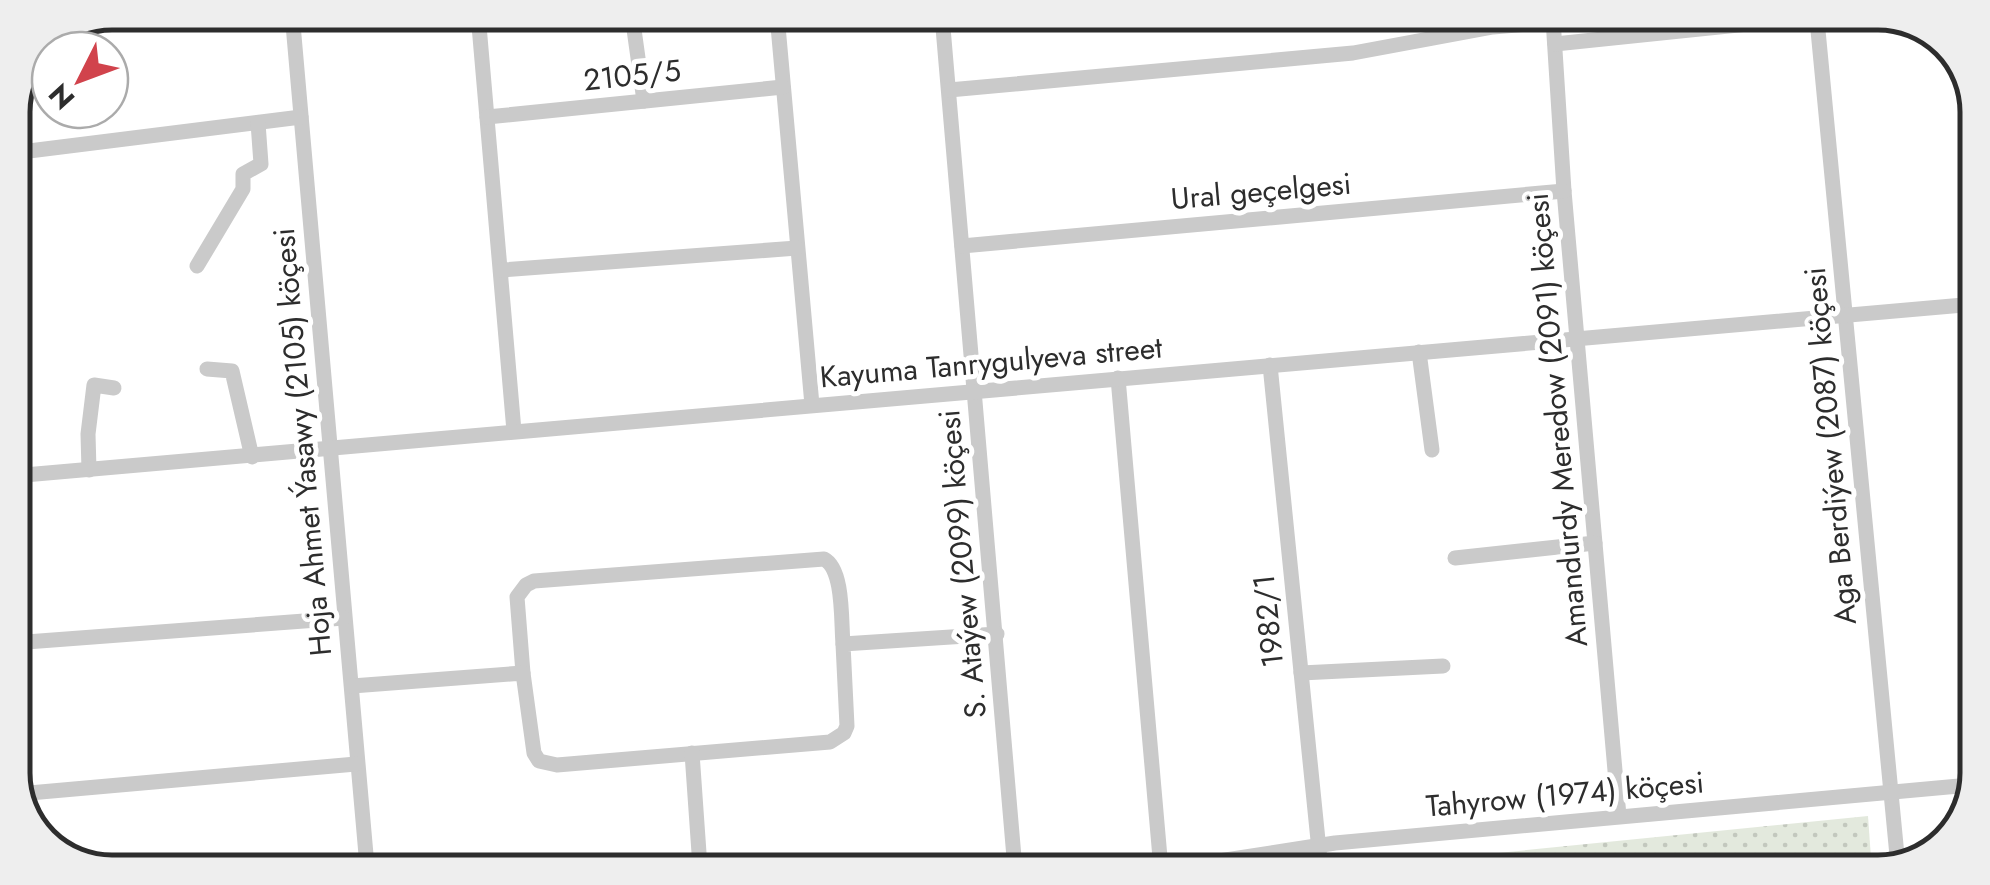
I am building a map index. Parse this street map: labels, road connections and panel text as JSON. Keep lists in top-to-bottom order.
{
  "streets": {
    "street": [
      "2105/5",
      "Ural geçelgesi",
      "Kayuma Tanrygulyeva street",
      "Amandurdy Meredow (2091) köçesi",
      "Hoja Ahmet Ýasawy (2105) köçesi",
      "Aga Berdiýew (2087) köçesi",
      "S. Ataýew (2099) köçesi",
      "1982/1",
      "Tahyrow (1974) köçesi"
    ]
  },
  "crossings": [
    ["Ural geçelgesi", "Amandurdy Meredow (2091) köçesi"],
    ["Ural geçelgesi", "S. Ataýew (2099) köçesi"],
    ["Kayuma Tanrygulyeva street", "Amandurdy Meredow (2091) köçesi"],
    ["Kayuma Tanrygulyeva street", "Hoja Ahmet Ýasawy (2105) köçesi"],
    ["Kayuma Tanrygulyeva street", "Aga Berdiýew (2087) köçesi"],
    ["Kayuma Tanrygulyeva street", "S. Ataýew (2099) köçesi"],
    ["Kayuma Tanrygulyeva street", "1982/1"],
    ["Amandurdy Meredow (2091) köçesi", "Tahyrow (1974) köçesi"],
    ["Aga Berdiýew (2087) köçesi", "Tahyrow (1974) köçesi"],
    ["1982/1", "Tahyrow (1974) köçesi"]
  ],
  "north": "bottom left"
}
